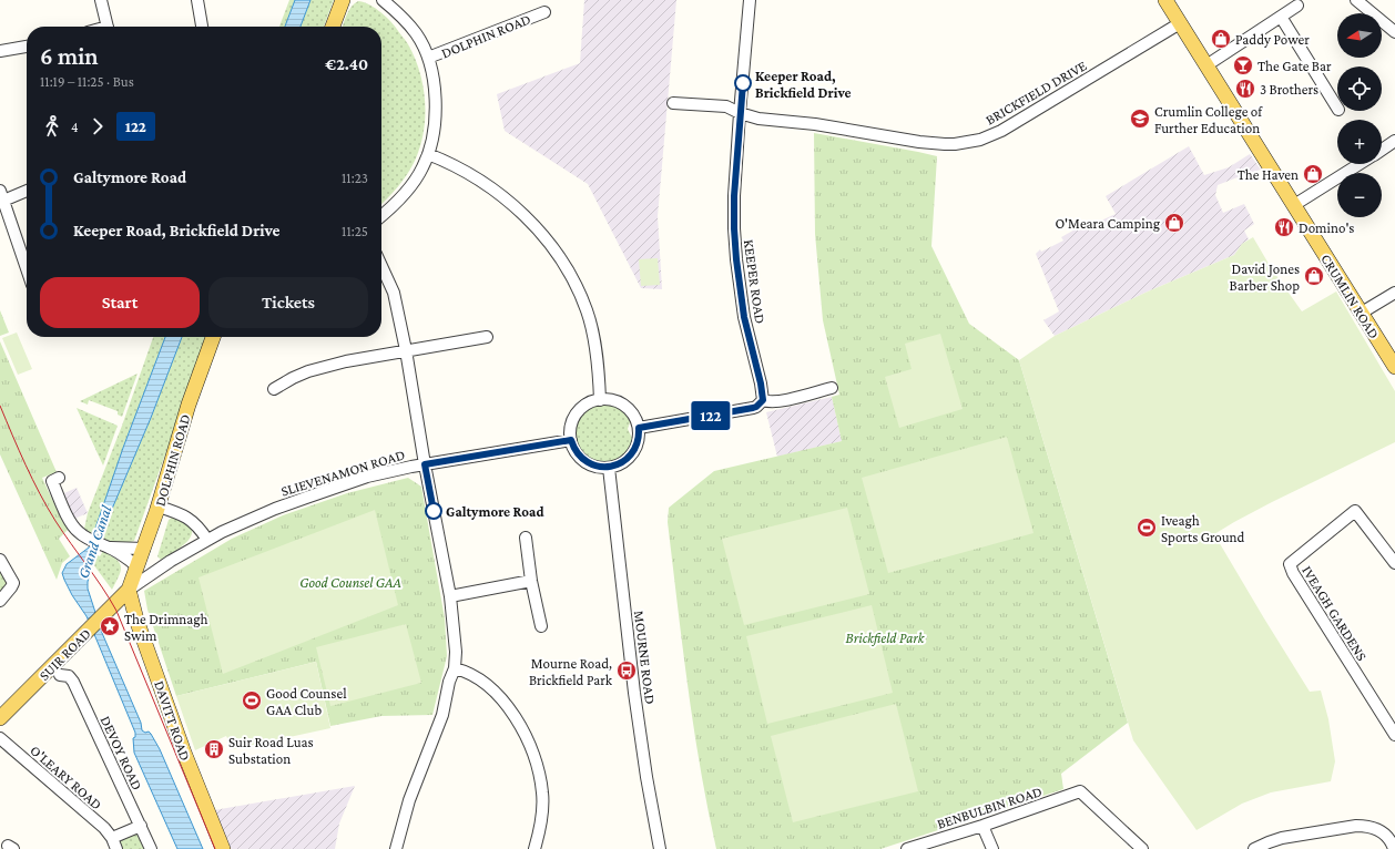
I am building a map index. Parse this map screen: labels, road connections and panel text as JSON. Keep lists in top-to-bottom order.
{
  "streets": {
    "main road": [
      "DOLPHIN ROAD",
      "CRUMLIN ROAD",
      "SUIR ROAD",
      "DAVITT ROAD"
    ],
    "street": [
      "BRICKFIELD DRIVE",
      "KEEPER ROAD",
      "SLIEVENAMON ROAD",
      "IVEAGH GARDENS",
      "MOURNE ROAD",
      "DEVOY ROAD",
      "O'LEARY ROAD",
      "BENBULBIN ROAD"
    ]
  },
  "crossings": [
    ["DOLPHIN ROAD", "SLIEVENAMON ROAD"],
    ["DOLPHIN ROAD", "SUIR ROAD"],
    ["DOLPHIN ROAD", "DAVITT ROAD"],
    ["BRICKFIELD DRIVE", "KEEPER ROAD"],
    ["BRICKFIELD DRIVE", "CRUMLIN ROAD"],
    ["SLIEVENAMON ROAD", "SUIR ROAD"],
    ["SLIEVENAMON ROAD", "MOURNE ROAD"],
    ["SLIEVENAMON ROAD", "DAVITT ROAD"],
    ["SUIR ROAD", "DAVITT ROAD"]
  ],
  "water": ["Grand Canal"],
  "parks": ["Good Counsel GAA", "Brickfield Park"],
  "places": {
    "shop": [
      "Paddy Power",
      "The Haven",
      "O'Meara Camping",
      "David Jones Barber Shop"
    ],
    "bar": ["The Gate Bar"],
    "other": ["Keeper Road, Brickfield Drive", "Galtymore Road"],
    "restaurant": ["3 Brothers", "Domino's"],
    "school or university": ["Crumlin College of Further Education"],
    "sports": ["Iveagh Sports Ground", "Good Counsel GAA Club"],
    "place": ["The Drimnagh Swim"],
    "bus stop": ["Mourne Road, Brickfield Park"],
    "building": ["Suir Road Luas Substation"]
  },
  "lines": ["bus line 122"],
  "north": "left",
  "page": {
    "on_map": "122",
    "map_buttons": ["+", "−"],
    "heading": ["6 min", "11:19 – 11:25 · Bus", "€2.40"],
    "legs": ["4", "122"],
    "list": [
      {
        "name": "Galtymore Road",
        "value": "11:23"
      },
      {
        "name": "Keeper Road, Brickfield Drive",
        "value": "11:25"
      }
    ],
    "buttons": ["Start", "Tickets"]
  }
}
